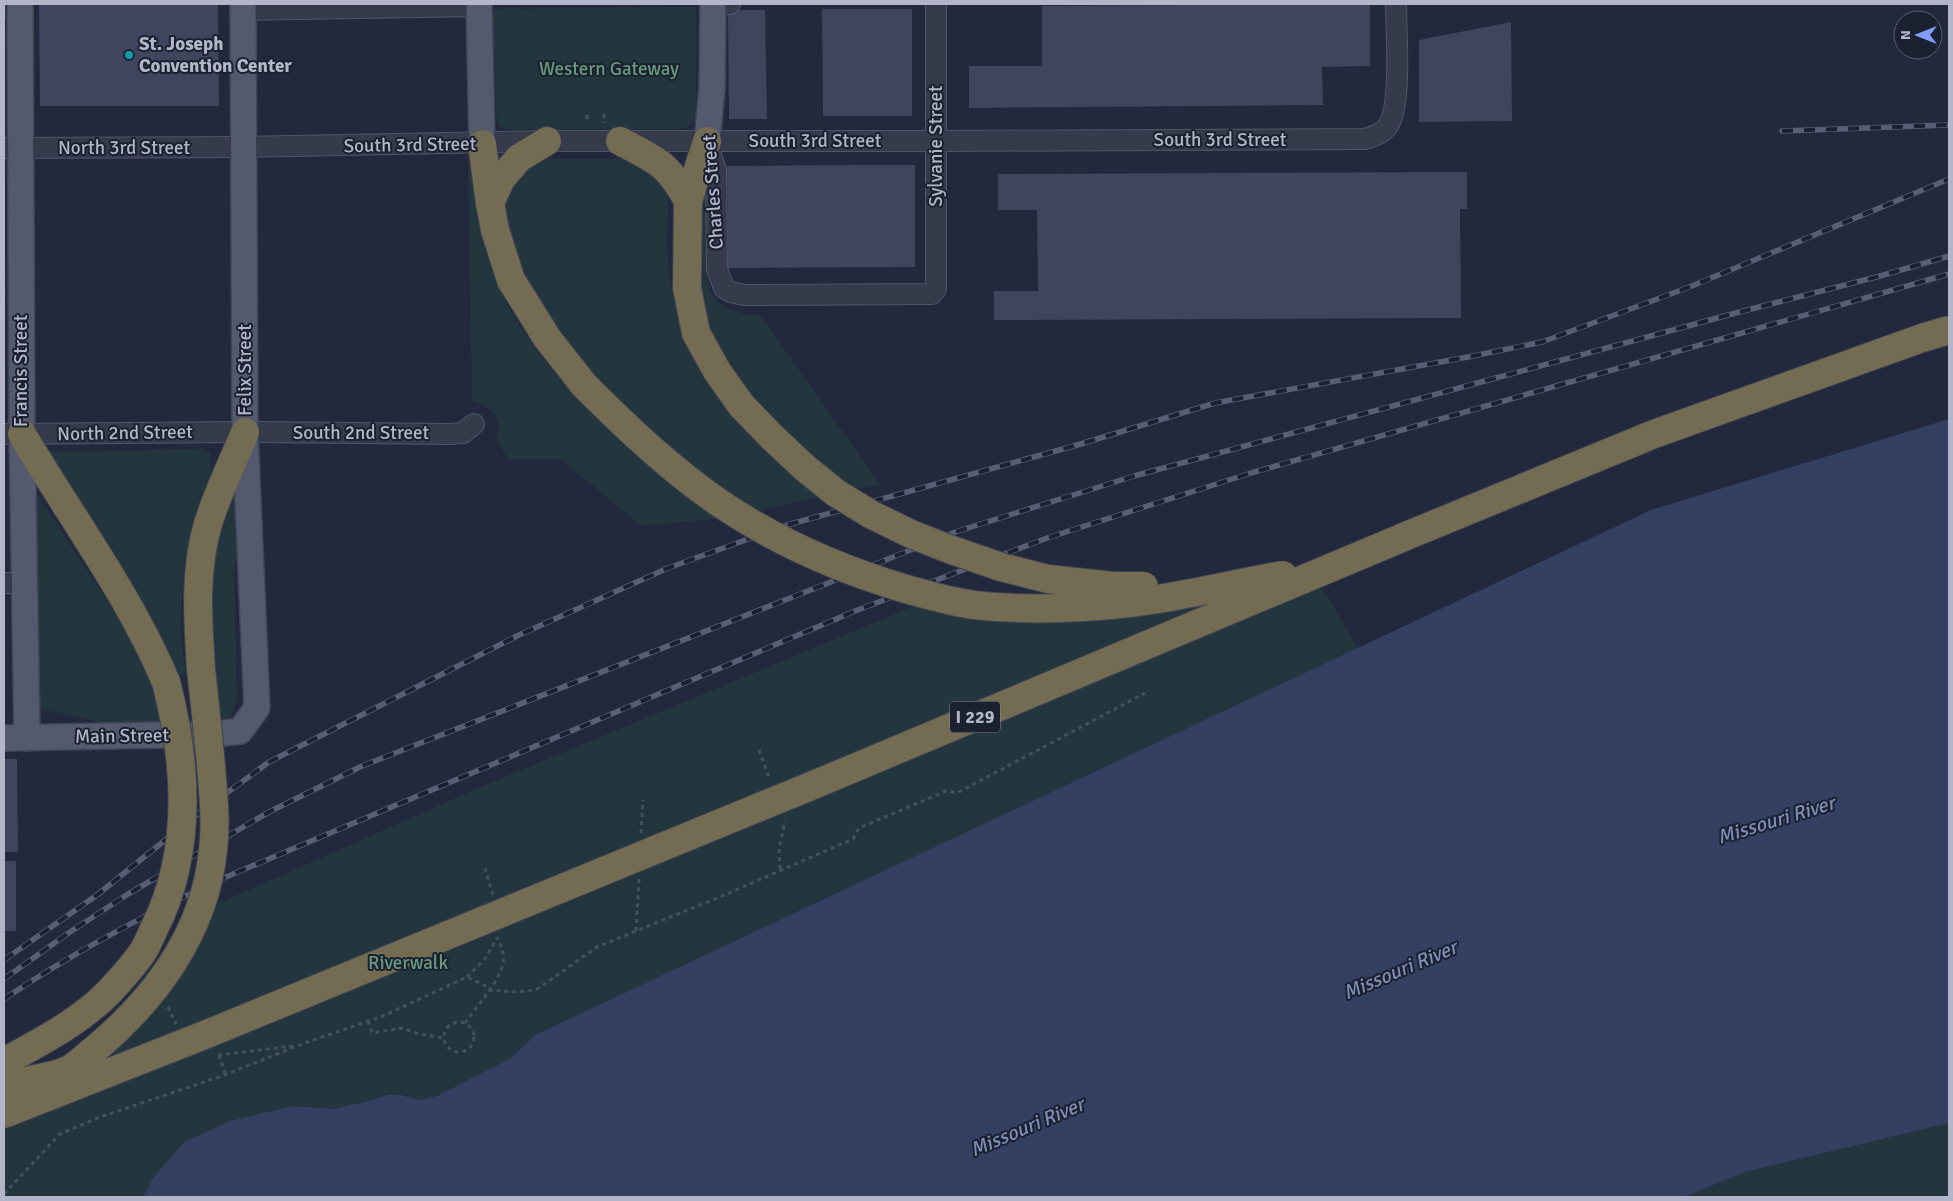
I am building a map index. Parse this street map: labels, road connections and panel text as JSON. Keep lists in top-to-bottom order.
{
  "streets": {
    "highway": ["I 229"],
    "main road": [
      "Charles Street",
      "Felix Street",
      "Francis Street",
      "Main Street"
    ],
    "street": [
      "South 3rd Street",
      "Sylvanie Street",
      "North 3rd Street",
      "North 2nd Street",
      "South 2nd Street"
    ]
  },
  "crossings": [
    ["South 3rd Street", "Sylvanie Street"],
    ["South 3rd Street", "North 3rd Street"],
    ["South 3rd Street", "Charles Street"],
    ["South 3rd Street", "Felix Street"],
    ["Sylvanie Street", "Charles Street"],
    ["North 3rd Street", "Felix Street"],
    ["North 3rd Street", "Francis Street"],
    ["Felix Street", "North 2nd Street"],
    ["Felix Street", "South 2nd Street"],
    ["Felix Street", "Main Street"],
    ["Francis Street", "North 2nd Street"],
    ["Francis Street", "Main Street"],
    ["North 2nd Street", "South 2nd Street"]
  ],
  "water": ["Missouri River"],
  "parks": ["Western Gateway", "Riverwalk"],
  "places": ["St. Joseph Convention Center"],
  "north": "left"
}
